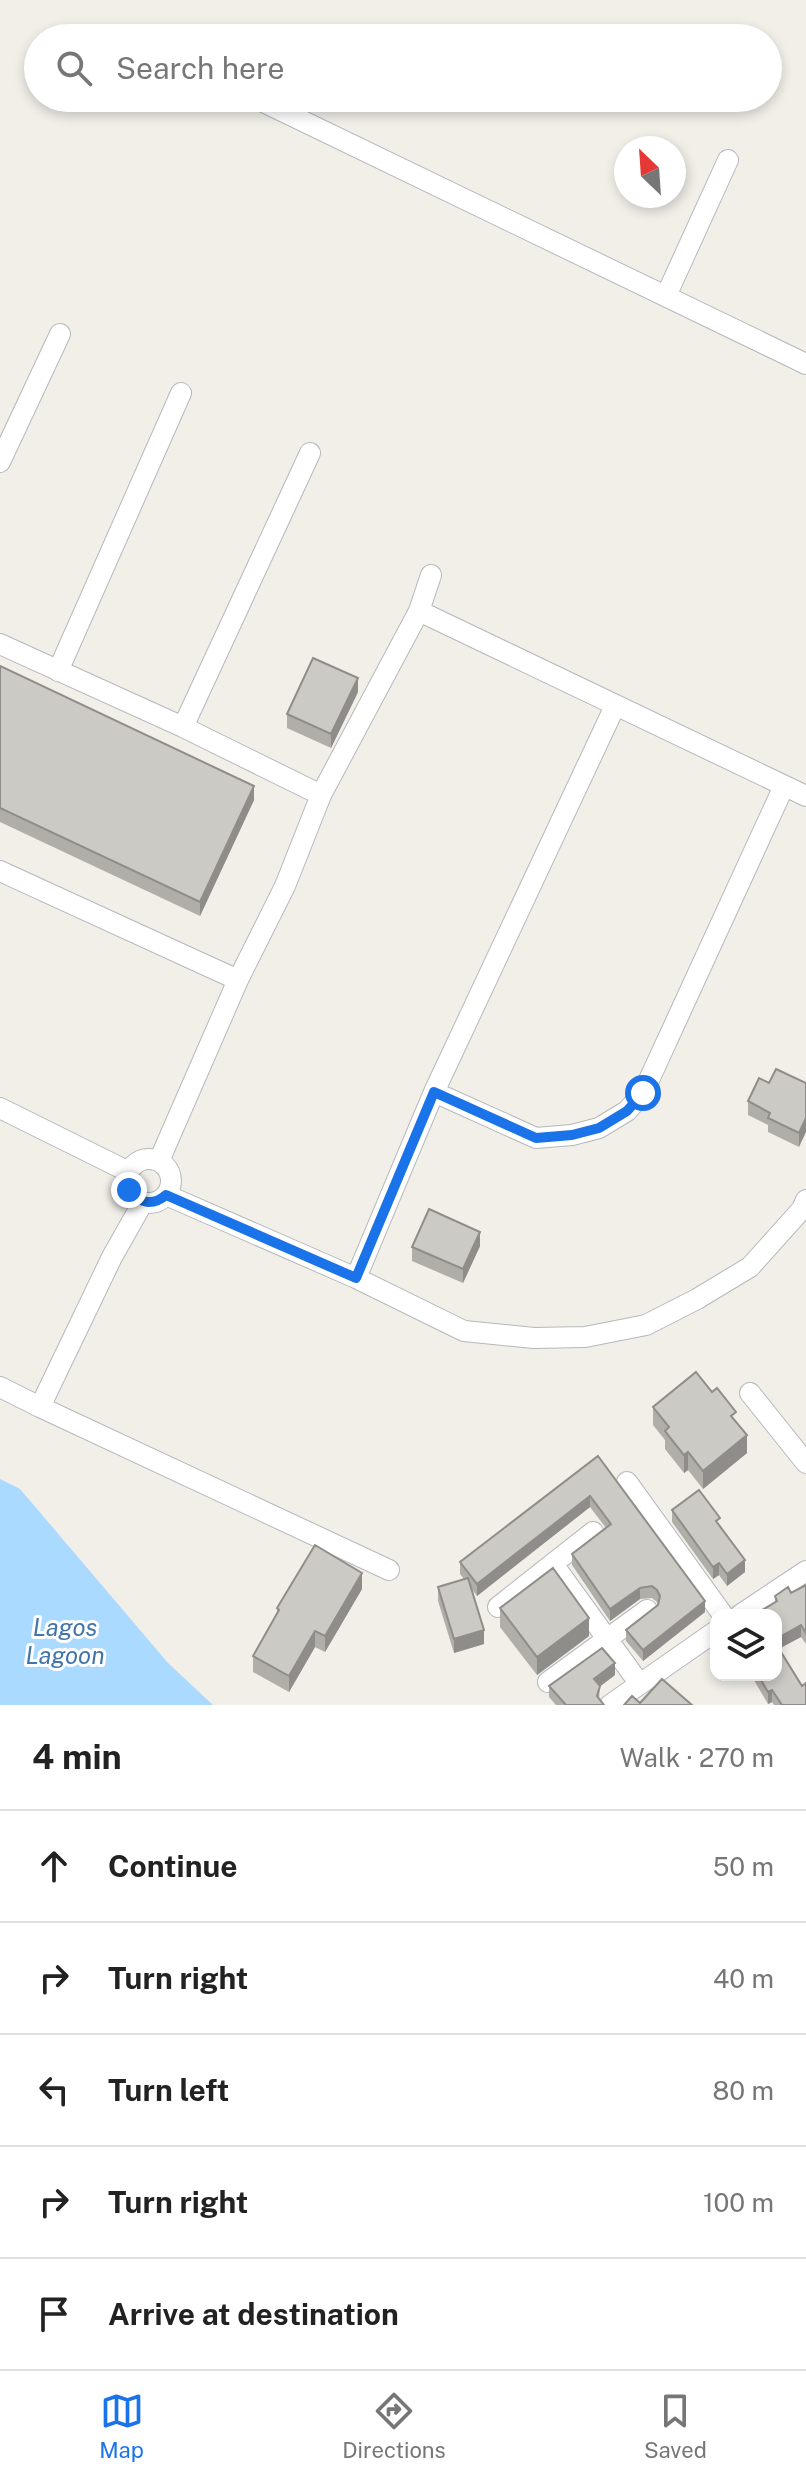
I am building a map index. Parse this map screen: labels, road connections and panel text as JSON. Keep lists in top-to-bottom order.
{
  "water": ["Lagos Lagoon"],
  "north": "top left",
  "page": {
    "search": "Search here",
    "heading": ["4 min", "Walk · 270 m"],
    "list": [
      ["Continue", "50 m"],
      ["Turn right", "40 m"],
      ["Turn left", "80 m"],
      ["Turn right", "100 m"],
      "Arrive at destination"
    ],
    "nav": ["Map", "Directions", "Saved"]
  }
}
